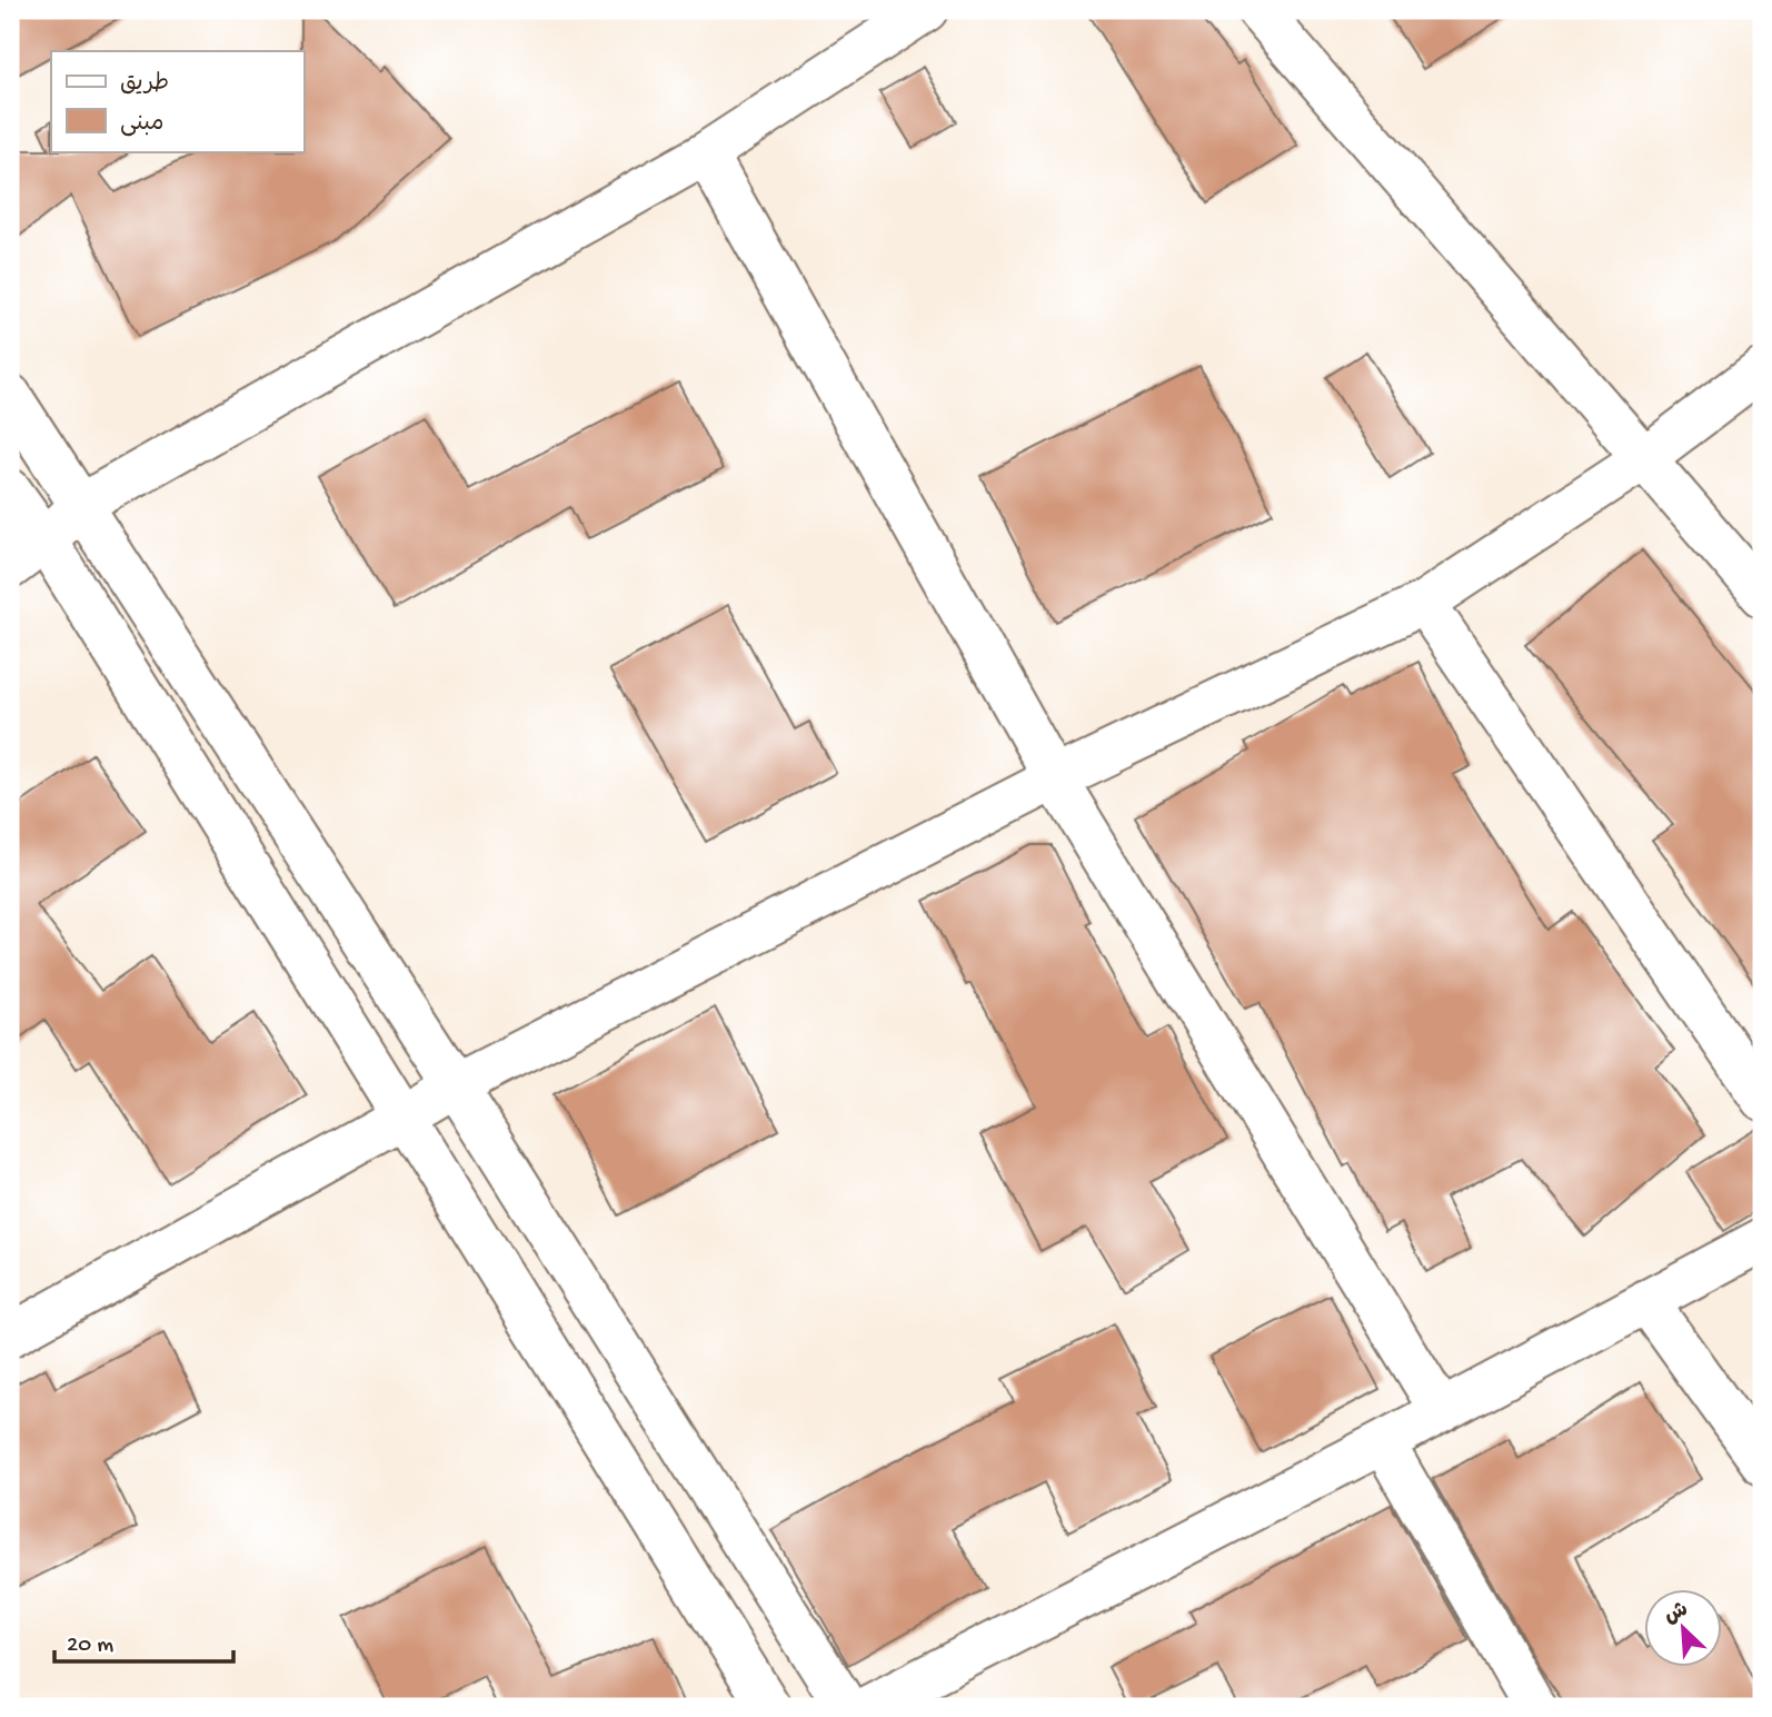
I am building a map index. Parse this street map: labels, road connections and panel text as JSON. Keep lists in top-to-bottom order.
{
  "legend": ["طريق", "مبنى"],
  "scale_bar": "20 m",
  "north": "top left"
}
